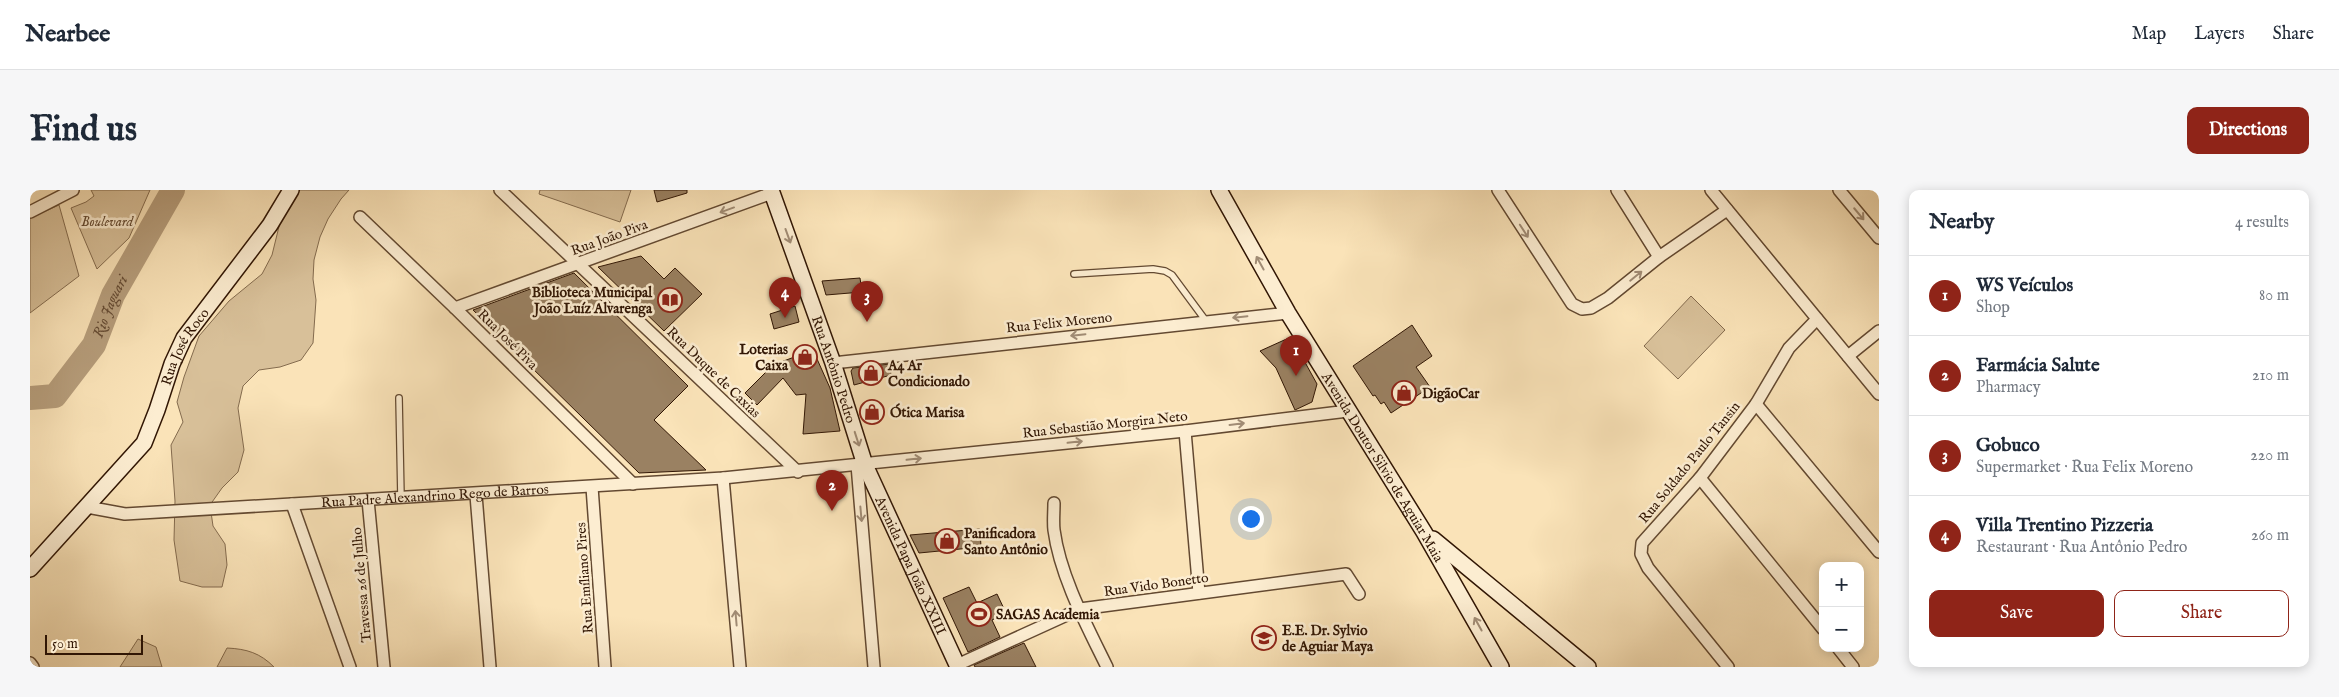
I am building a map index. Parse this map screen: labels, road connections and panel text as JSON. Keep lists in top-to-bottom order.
{
  "streets": {
    "main road": [
      "Rua José Roco",
      "Rua Antônio Pedro",
      "Avenida Doutor Silvio de Aguiar Maia",
      "Avenida Papa João XXIII"
    ],
    "street": [
      "Rua João Piva",
      "Rua Felix Moreno",
      "Rua José Piva",
      "Rua Duque de Caxias",
      "Rua Sebastião Morgira Neto",
      "Rua Soldado Paulo Tansin",
      "Rua Padre Alexandrino Rego de Barros",
      "Rua Emíliano Pires",
      "Rua Vido Bonetto",
      "Travessa 26 de Julho"
    ]
  },
  "crossings": [
    ["Rua João Piva", "Rua José Piva"],
    ["Rua João Piva", "Rua Antônio Pedro"],
    ["Rua João Piva", "Rua Duque de Caxias"],
    ["Rua Felix Moreno", "Rua Antônio Pedro"],
    ["Rua Felix Moreno", "Avenida Doutor Silvio de Aguiar Maia"],
    ["Rua José Piva", "Rua Padre Alexandrino Rego de Barros"],
    ["Rua José Roco", "Rua Padre Alexandrino Rego de Barros"],
    ["Rua Antônio Pedro", "Rua Sebastião Morgira Neto"],
    ["Rua Antônio Pedro", "Rua Padre Alexandrino Rego de Barros"],
    ["Rua Antônio Pedro", "Avenida Papa João XXIII"],
    ["Rua Duque de Caxias", "Rua Padre Alexandrino Rego de Barros"],
    ["Rua Sebastião Morgira Neto", "Avenida Doutor Silvio de Aguiar Maia"],
    ["Rua Sebastião Morgira Neto", "Rua Padre Alexandrino Rego de Barros"],
    ["Rua Sebastião Morgira Neto", "Avenida Papa João XXIII"],
    ["Rua Padre Alexandrino Rego de Barros", "Avenida Papa João XXIII"],
    ["Rua Padre Alexandrino Rego de Barros", "Rua Emíliano Pires"],
    ["Rua Padre Alexandrino Rego de Barros", "Travessa 26 de Julho"],
    ["Avenida Papa João XXIII", "Rua Vido Bonetto"]
  ],
  "one_way": [
    "Rua João Piva",
    "Rua Felix Moreno",
    "Rua Antônio Pedro",
    "Rua Sebastião Morgira Neto"
  ],
  "water": ["Rio Jaguari"],
  "parks": ["Boulevard"],
  "places": {
    "library": ["Biblioteca Municipal João Luíz Alvarenga"],
    "shop": [
      "Loterias Caixa",
      "A4 Ar Condicionado",
      "DigãoCar",
      "Ótica Marisa",
      "Panificadora Santo Antônio"
    ],
    "sports": ["SAGAS Academia"],
    "school or university": ["E.E. Dr. Sylvio de Aguiar Maya"]
  },
  "scale_bar": "50 m",
  "page": {
    "header": "Nearbee",
    "nav": ["Map", "Layers", "Share"],
    "buttons": [
      "Directions",
      ["Save", "Share"]
    ],
    "title": "Find us",
    "heading": ["Nearby", "4 results"],
    "list": [
      {
        "mark": "1",
        "name": "WS Veículos",
        "note": "Shop",
        "value": "80 m"
      },
      {
        "mark": "2",
        "name": "Farmácia Salute",
        "note": "Pharmacy",
        "value": "210 m"
      },
      {
        "mark": "3",
        "name": "Gobuco",
        "note": "Supermarket · Rua Felix Moreno",
        "value": "220 m"
      },
      {
        "mark": "4",
        "name": "Villa Trentino Pizzeria",
        "note": "Restaurant · Rua Antônio Pedro",
        "value": "260 m"
      }
    ],
    "pins": [
      "4",
      "3",
      "1",
      "2"
    ],
    "map_buttons": ["+", "−"],
    "scale": "50 m"
  }
}
